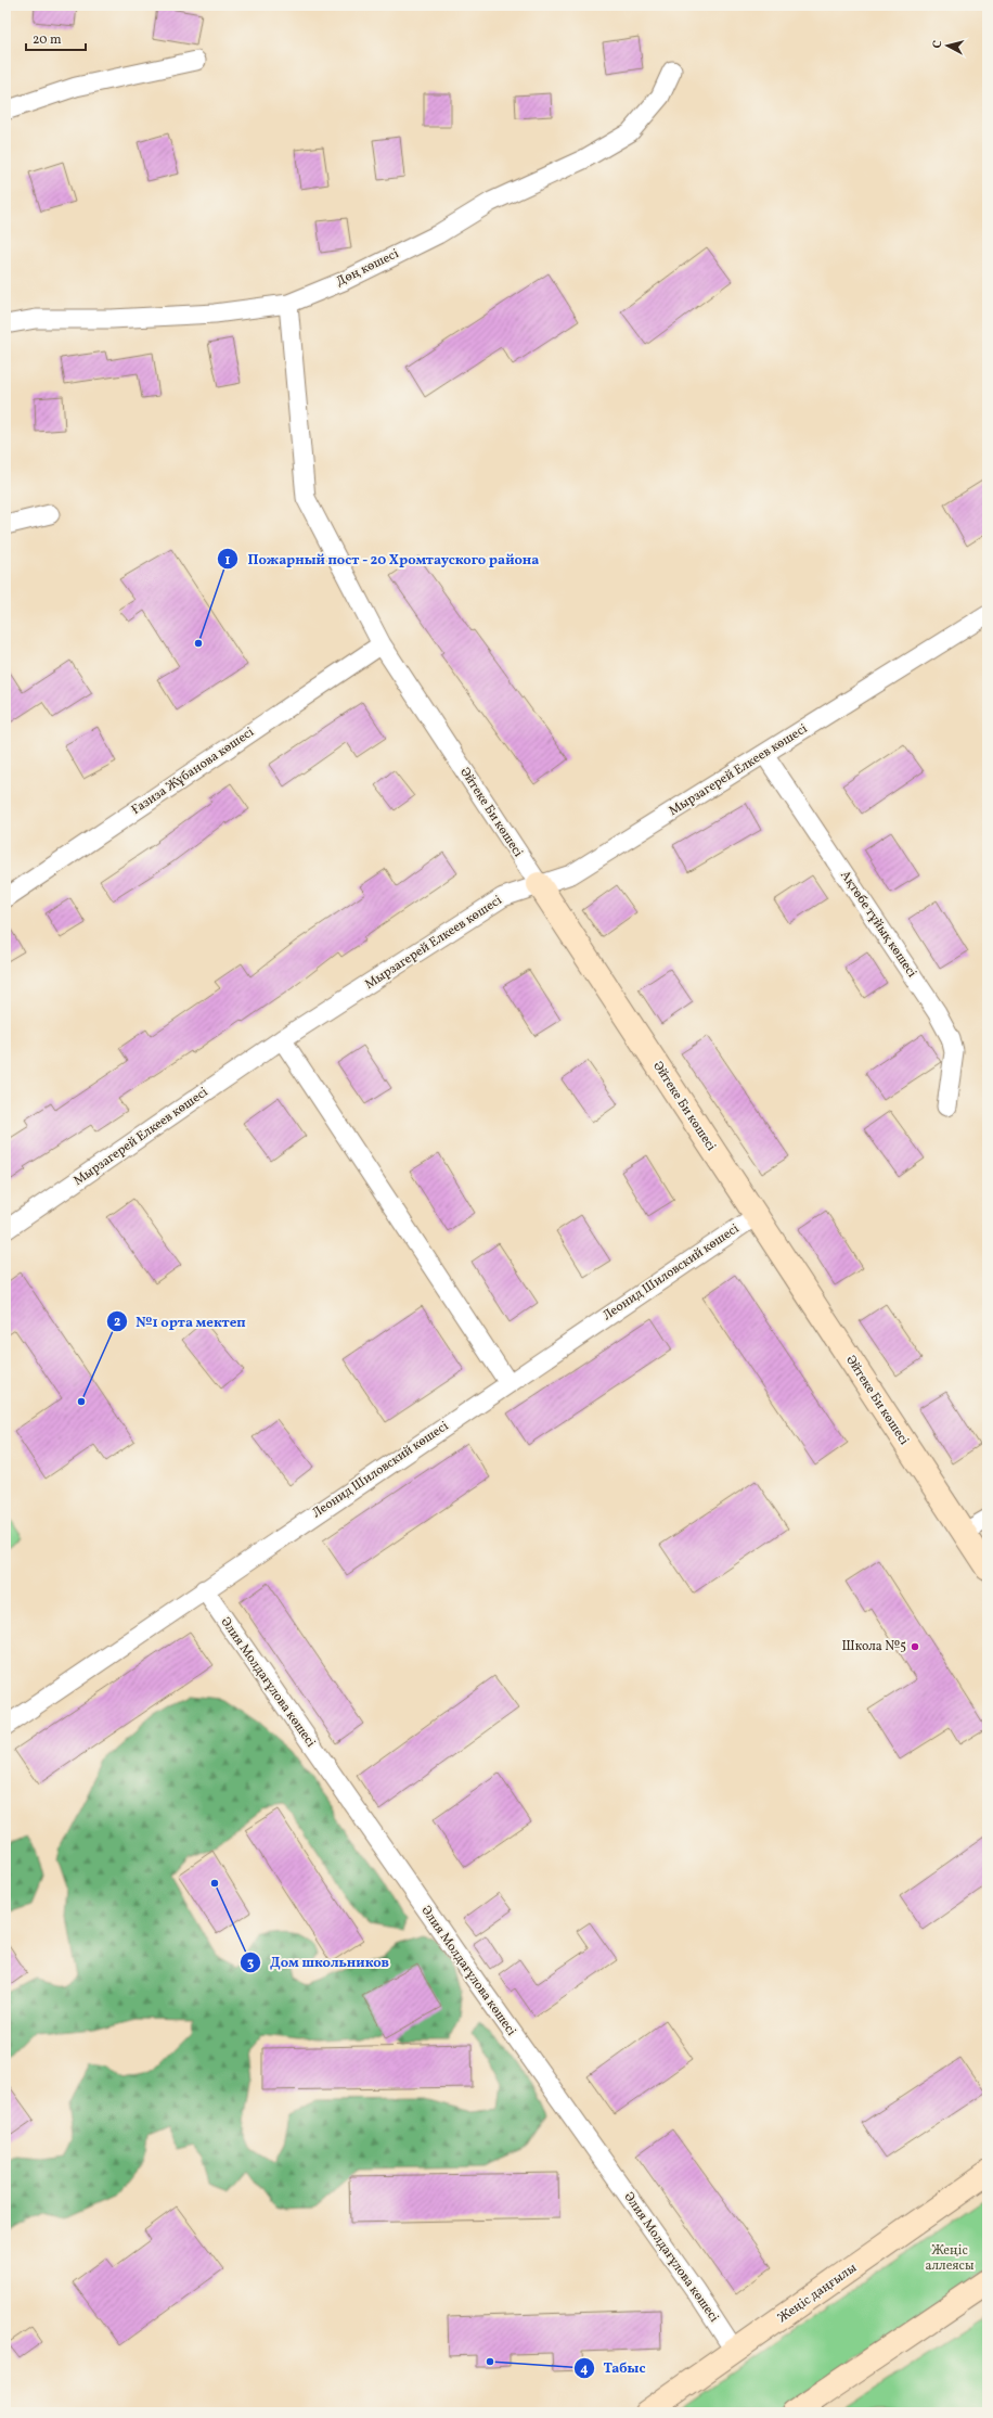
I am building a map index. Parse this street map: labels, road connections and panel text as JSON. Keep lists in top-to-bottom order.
{
  "streets": {
    "street": [
      "Дөң көшесі",
      "Мырзагерей Елкеев көшесі",
      "Ғазиза Жұбанова көшесі",
      "Әйтеке Би көшесі",
      "Ақтөбе тұйық көшесі",
      "Леонид Шиловский көшесі",
      "Әлия Молдағұлова көшесі",
      "Жеңіс даңғылы"
    ]
  },
  "crossings": [
    ["Дөң көшесі", "Әйтеке Би көшесі"],
    ["Мырзагерей Елкеев көшесі", "Әйтеке Би көшесі"],
    ["Мырзагерей Елкеев көшесі", "Ақтөбе тұйық көшесі"],
    ["Ғазиза Жұбанова көшесі", "Әйтеке Би көшесі"],
    ["Әйтеке Би көшесі", "Леонид Шиловский көшесі"],
    ["Леонид Шиловский көшесі", "Әлия Молдағұлова көшесі"],
    ["Әлия Молдағұлова көшесі", "Жеңіс даңғылы"]
  ],
  "parks": ["Жеңіс аллеясы"],
  "places": [
    "Пожарный пост - 20 Хромтауского района",
    "№1 орта мектеп",
    "Школа №5",
    "Дом школьников",
    "Табыс"
  ],
  "scale_bar": "20 m",
  "north": "left"
}
